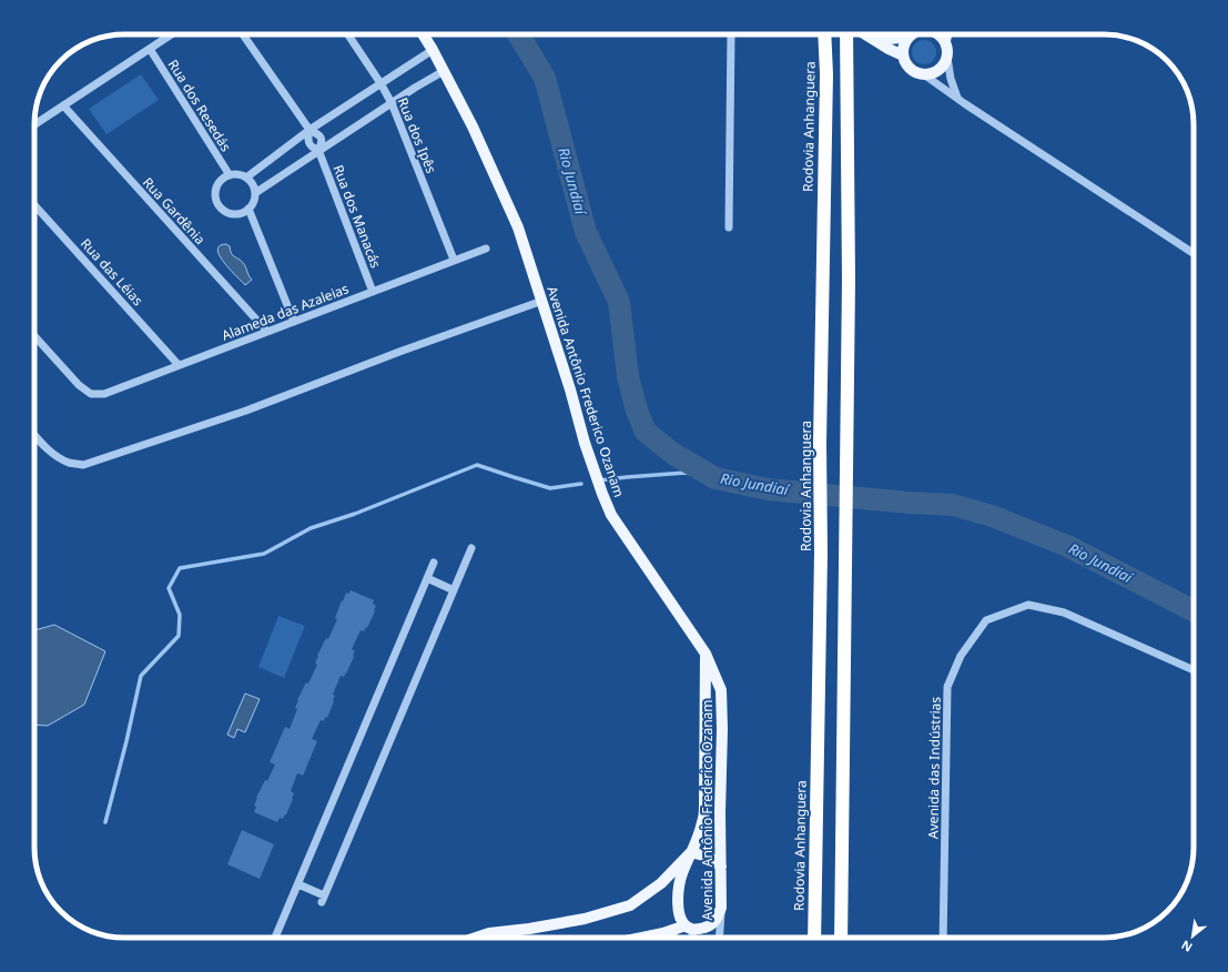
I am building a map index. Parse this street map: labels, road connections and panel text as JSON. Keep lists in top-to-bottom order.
{
  "streets": {
    "highway": ["Rodovia Anhanguera"],
    "main road": ["Avenida Antônio Frederico Ozanam"],
    "street": [
      "Rua dos Resedás",
      "Rua dos Ipês",
      "Rua Gardênia",
      "Rua dos Manacás",
      "Rua das Léias",
      "Alameda das Azaleias",
      "Avenida das Indústrias"
    ]
  },
  "crossings": [
    ["Rua dos Ipês", "Alameda das Azaleias"],
    ["Rua Gardênia", "Alameda das Azaleias"],
    ["Rua dos Manacás", "Alameda das Azaleias"],
    ["Rua das Léias", "Alameda das Azaleias"]
  ],
  "water": ["Rio Jundiaí"],
  "north": "bottom left"
}
